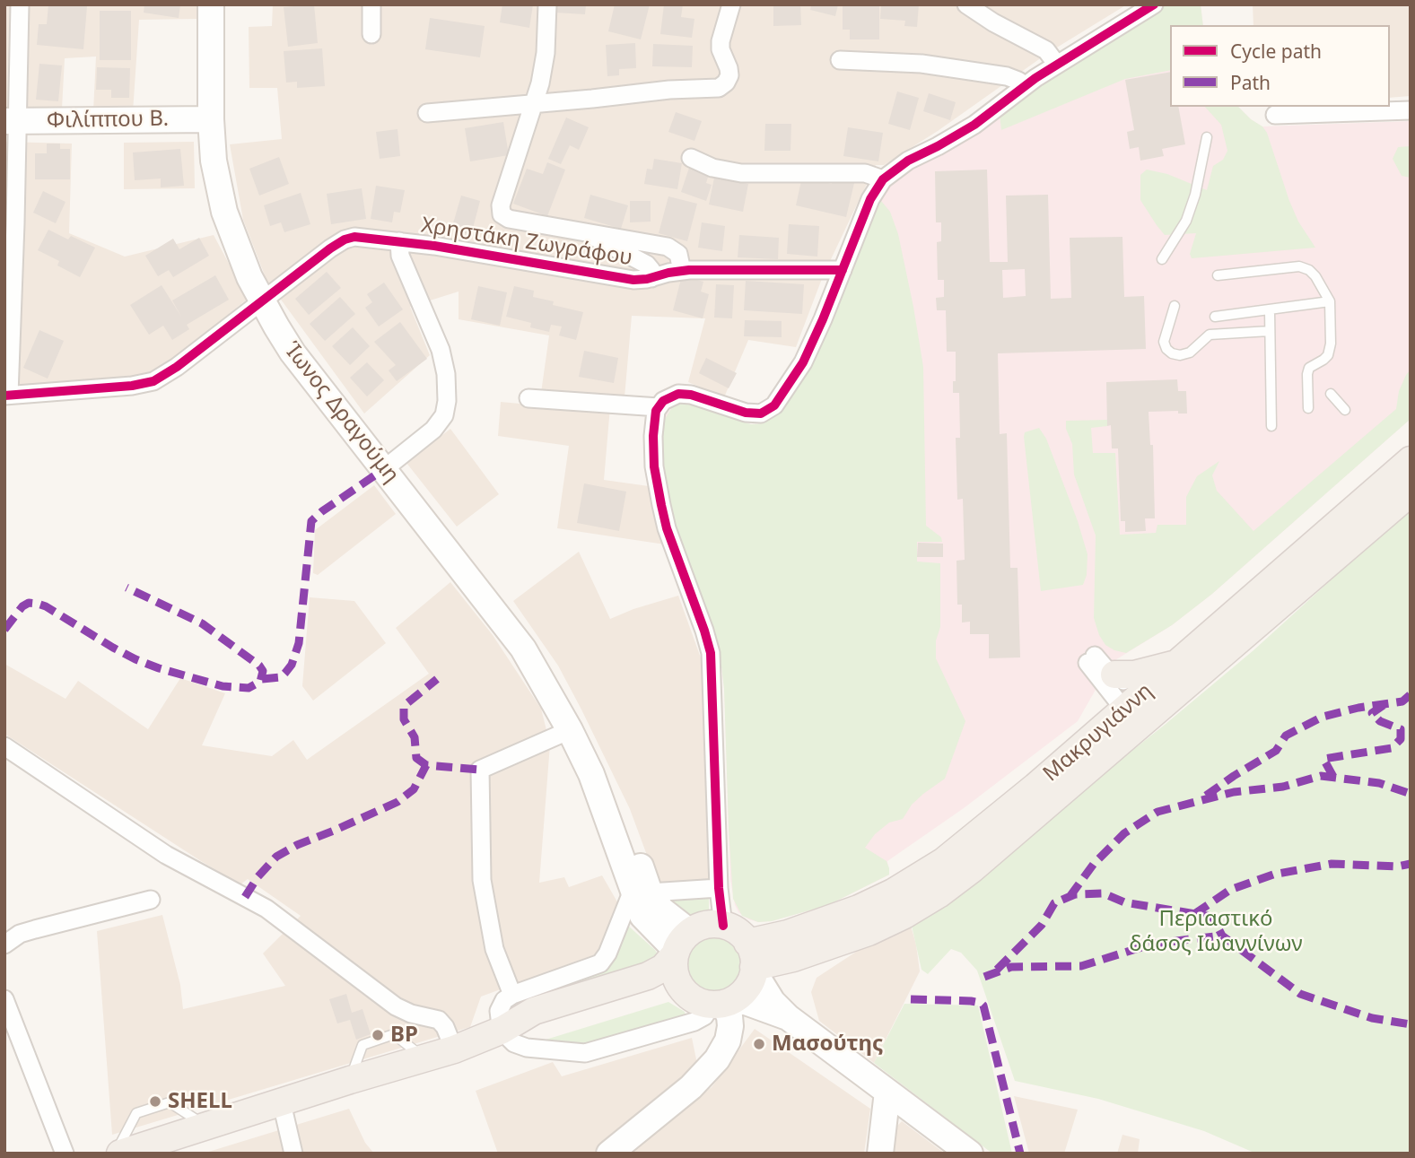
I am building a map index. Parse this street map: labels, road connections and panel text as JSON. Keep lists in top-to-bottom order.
{
  "streets": {
    "main road": ["Φιλίππου Β.", "Ίωνος Δραγούμη", "Μακρυγιάννη"],
    "street": ["Χρηστάκη Ζωγράφου"]
  },
  "crossings": [
    ["Φιλίππου Β.", "Ίωνος Δραγούμη"],
    ["Χρηστάκη Ζωγράφου", "Ίωνος Δραγούμη"]
  ],
  "parks": ["Περιαστικό δάσος Ιωαννίνων"],
  "places": ["BP", "Μασούτης", "SHELL"],
  "legend": ["Cycle path", "Path"]
}
